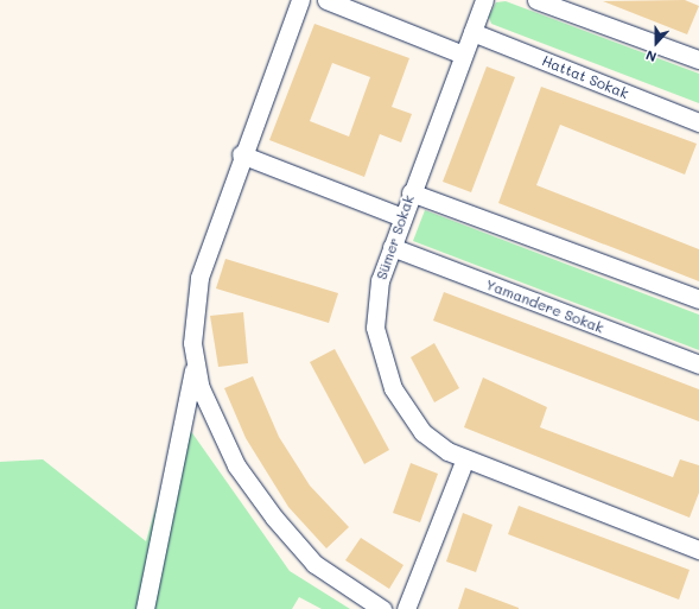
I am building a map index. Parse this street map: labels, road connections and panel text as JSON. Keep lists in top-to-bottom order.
{
  "streets": {
    "street": ["Hattat Sokak", "Sümer Sokak", "Yamandere Sokak"]
  },
  "crossings": [
    ["Hattat Sokak", "Sümer Sokak"],
    ["Sümer Sokak", "Yamandere Sokak"]
  ],
  "north": "bottom"
}
